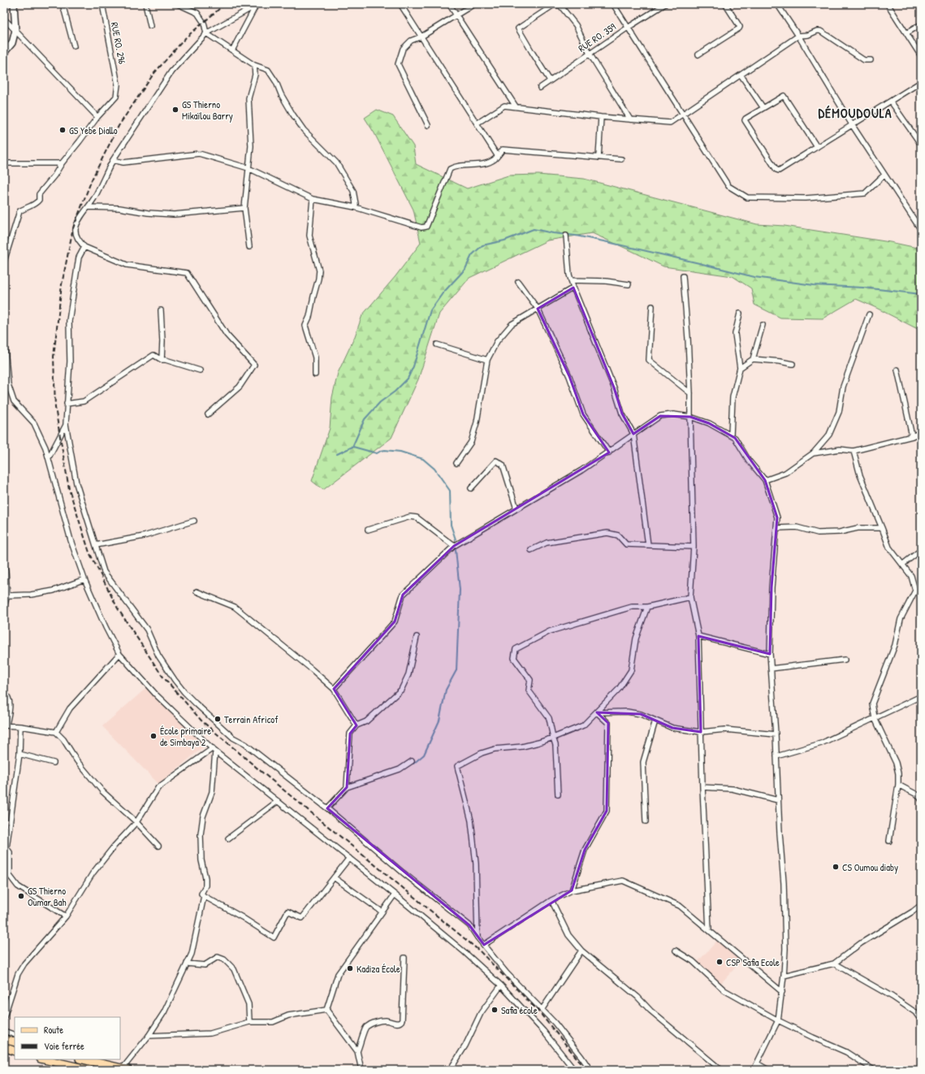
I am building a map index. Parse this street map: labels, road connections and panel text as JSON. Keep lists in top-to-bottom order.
{
  "streets": {
    "street": ["RUE RO. 359", "RUE RO. 296"]
  },
  "districts": ["DÉMOUDOULA"],
  "places": [
    "GS Thierno Mikaïlou Barry",
    "GS Yebe Diallo",
    "Terrain Africof",
    "École primaire de Simbaya 2",
    "CS Oumou diaby",
    "GS Thierno Oumar Bah",
    "CSP Safia Ecole",
    "Kadiza École",
    "Safia école"
  ],
  "legend": ["Route", "Voie ferrée"]
}
